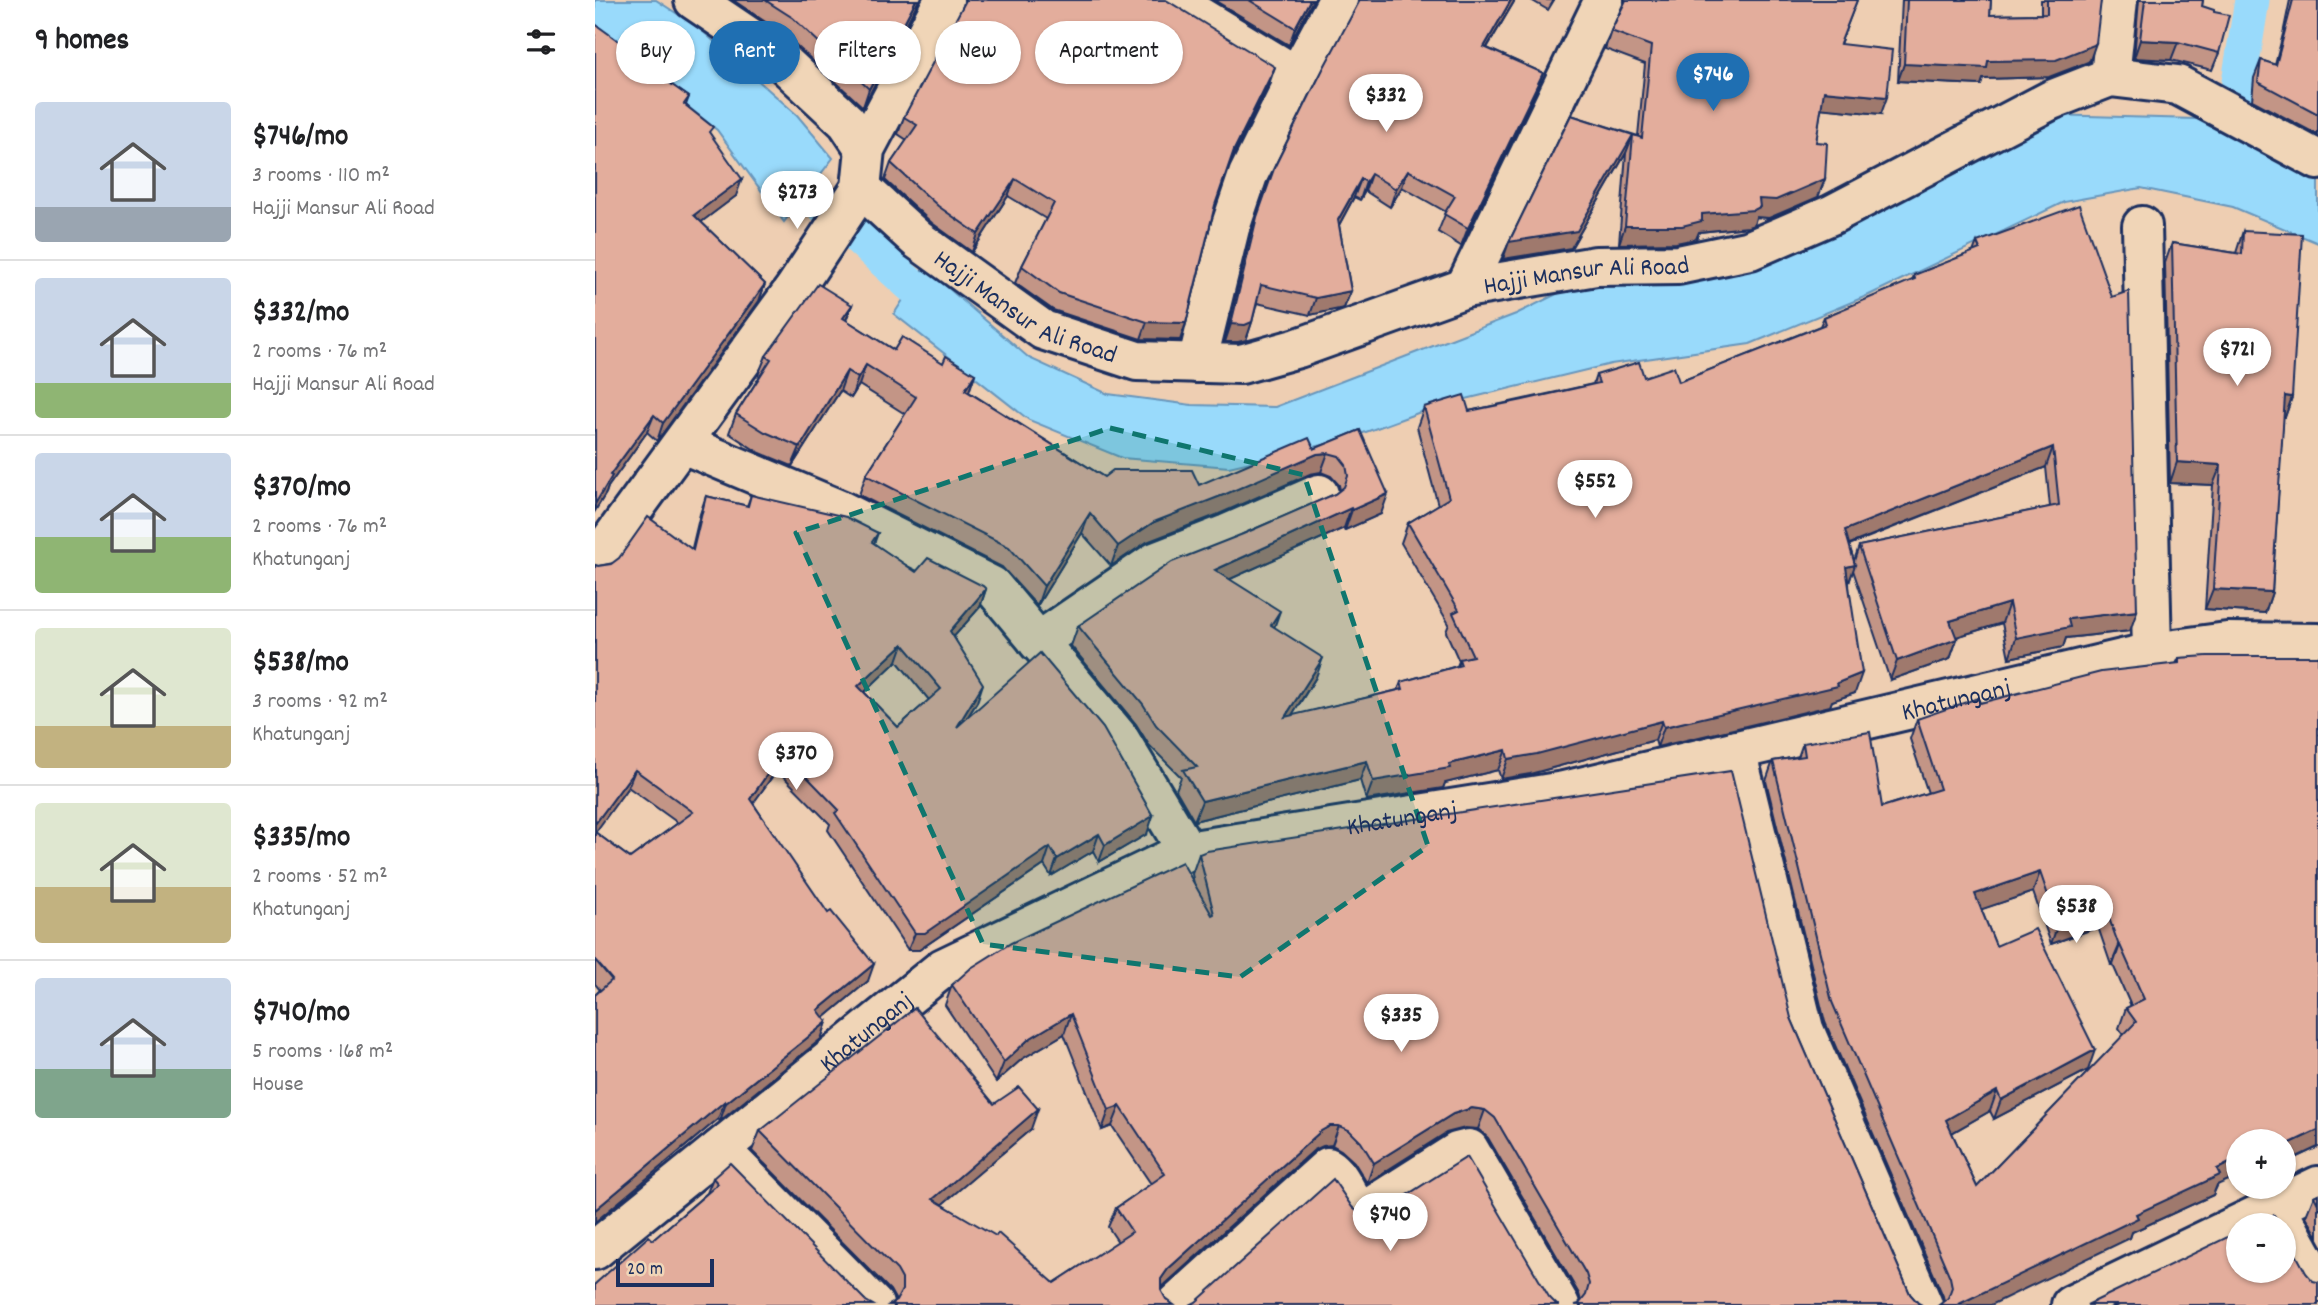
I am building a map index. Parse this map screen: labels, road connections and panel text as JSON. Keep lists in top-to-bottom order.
{
  "streets": {
    "street": ["Hajji Mansur Ali Road", "Khatunganj"]
  },
  "scale_bar": "20 m",
  "page": {
    "heading": "9 homes",
    "chip": [
      "Buy",
      "Rent",
      "Filters",
      "New",
      "Apartment"
    ],
    "price": [
      "$746",
      "$332",
      "$273",
      "$721",
      "$552",
      "$370",
      "$538",
      "$335",
      "$740"
    ],
    "list": [
      {
        "name": "$746/mo",
        "note": "3 rooms · 110 m² · Hajji Mansur Ali Road"
      },
      {
        "name": "$332/mo",
        "note": "2 rooms · 76 m² · Hajji Mansur Ali Road"
      },
      {
        "name": "$370/mo",
        "note": "2 rooms · 76 m² · Khatunganj"
      },
      {
        "name": "$538/mo",
        "note": "3 rooms · 92 m² · Khatunganj"
      },
      {
        "name": "$335/mo",
        "note": "2 rooms · 52 m² · Khatunganj"
      },
      {
        "name": "$740/mo",
        "note": "5 rooms · 168 m² · House"
      }
    ],
    "map_buttons": ["+", "−"],
    "scale": "20 m"
  }
}
